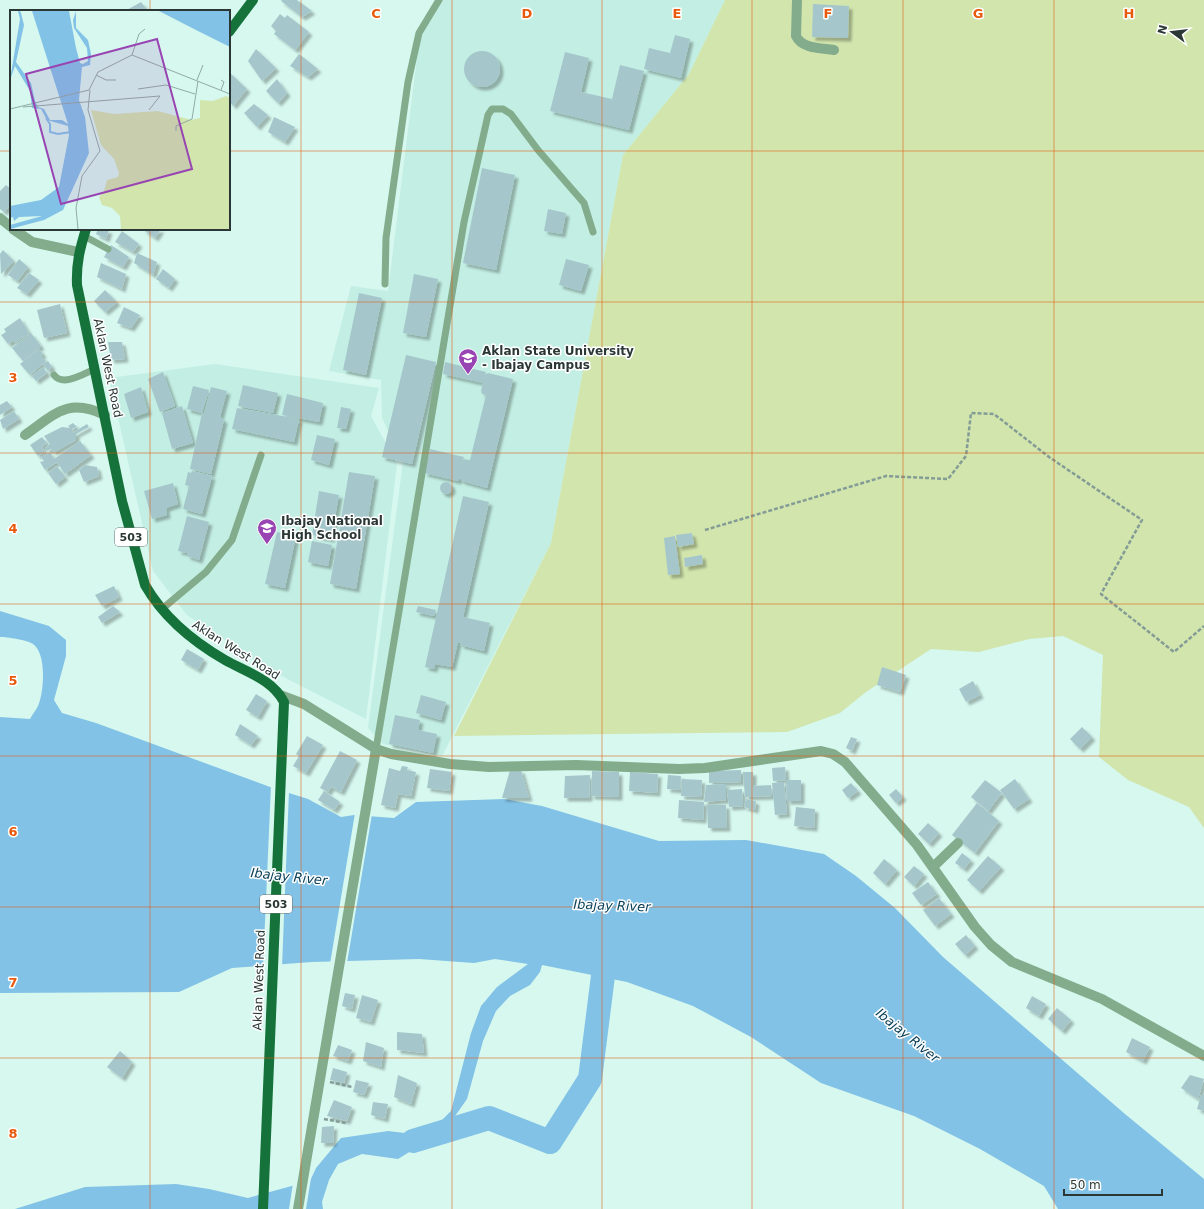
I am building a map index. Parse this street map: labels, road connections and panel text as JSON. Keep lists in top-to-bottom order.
{
  "streets": {
    "main road": ["Aklan West Road", "503"]
  },
  "water": ["Ibajay River"],
  "places": {
    "school or university": ["Aklan State University - Ibajay Campus", "Ibajay National High School"]
  },
  "scale_bar": "50 m",
  "north": "left",
  "grid": {
    "columns": [
      "C",
      "D",
      "E",
      "F",
      "G",
      "H"
    ],
    "rows": [
      "3",
      "4",
      "5",
      "6",
      "7",
      "8"
    ]
  }
}
